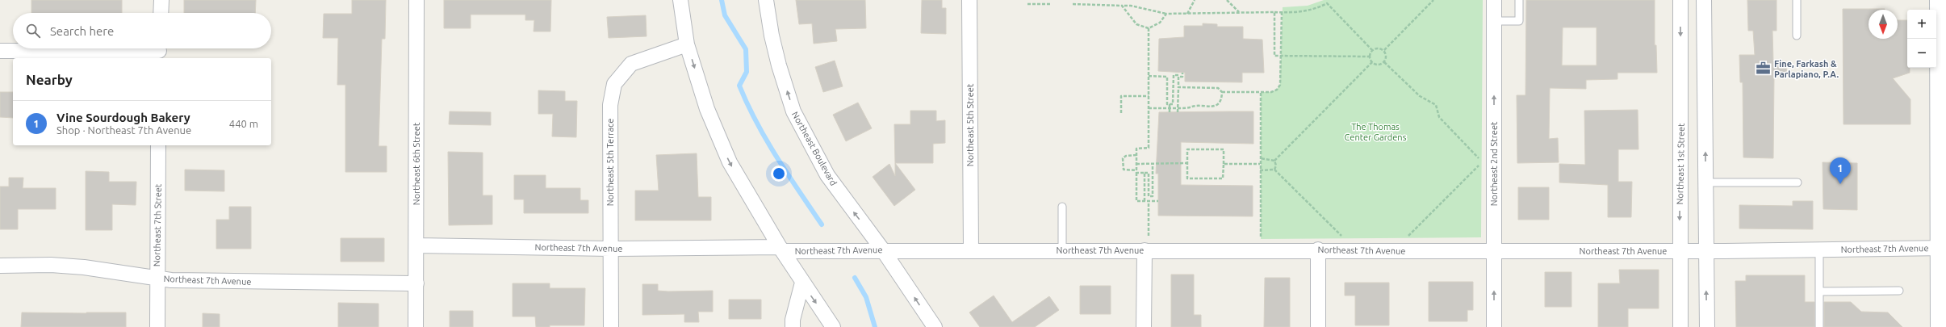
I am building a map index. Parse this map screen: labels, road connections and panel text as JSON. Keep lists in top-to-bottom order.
{
  "streets": {
    "street": [
      "Northeast 5th Street",
      "Northeast Boulevard",
      "Northeast 5th Terrace",
      "Northeast 6th Street",
      "Northeast 2nd Street",
      "Northeast 1st Street",
      "Northeast 7th Street",
      "Northeast 7th Avenue"
    ]
  },
  "crossings": [
    ["Northeast 5th Street", "Northeast 7th Avenue"],
    ["Northeast Boulevard", "Northeast 7th Avenue"],
    ["Northeast 5th Terrace", "Northeast 7th Avenue"],
    ["Northeast 6th Street", "Northeast 7th Avenue"],
    ["Northeast 2nd Street", "Northeast 7th Avenue"],
    ["Northeast 1st Street", "Northeast 7th Avenue"],
    ["Northeast 7th Street", "Northeast 7th Avenue"]
  ],
  "one_way": ["Northeast 2nd Street"],
  "parks": ["The Thomas Center Gardens"],
  "places": {
    "office": ["Fine, Farkash & Parlapiano, P.A."]
  },
  "north": "bottom",
  "page": {
    "map_buttons": ["+", "−"],
    "search": "Search here",
    "heading": "Nearby",
    "list": [
      {
        "mark": "1",
        "name": "Vine Sourdough Bakery",
        "note": "Shop · Northeast 7th Avenue",
        "value": "440 m"
      }
    ],
    "pins": "1"
  }
}
